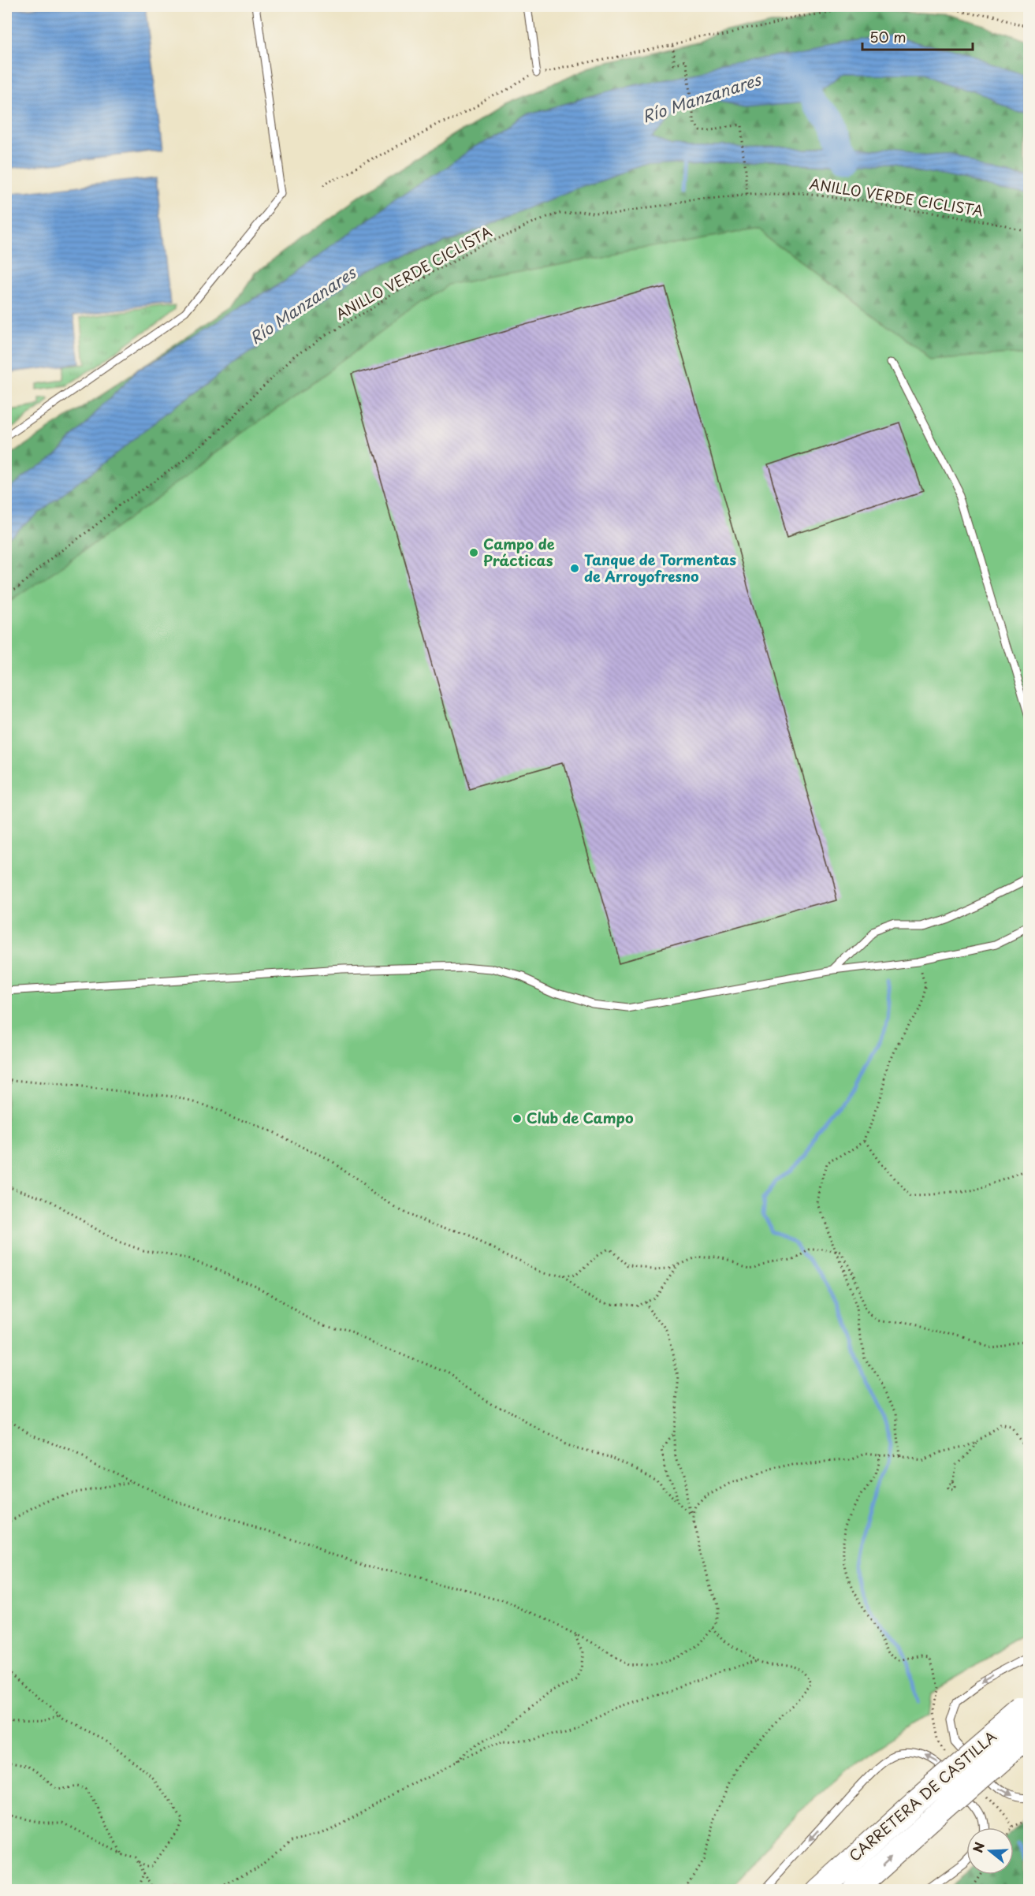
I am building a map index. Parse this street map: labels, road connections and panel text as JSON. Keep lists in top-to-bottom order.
{
  "streets": {
    "highway": ["CARRETERA DE CASTILLA"],
    "path": ["ANILLO VERDE CICLISTA"]
  },
  "water": ["Río Manzanares"],
  "places": ["Campo de Prácticas", "Tanque de Tormentas de Arroyofresno", "Club de Campo"],
  "scale_bar": "50 m",
  "north": "left"
}
